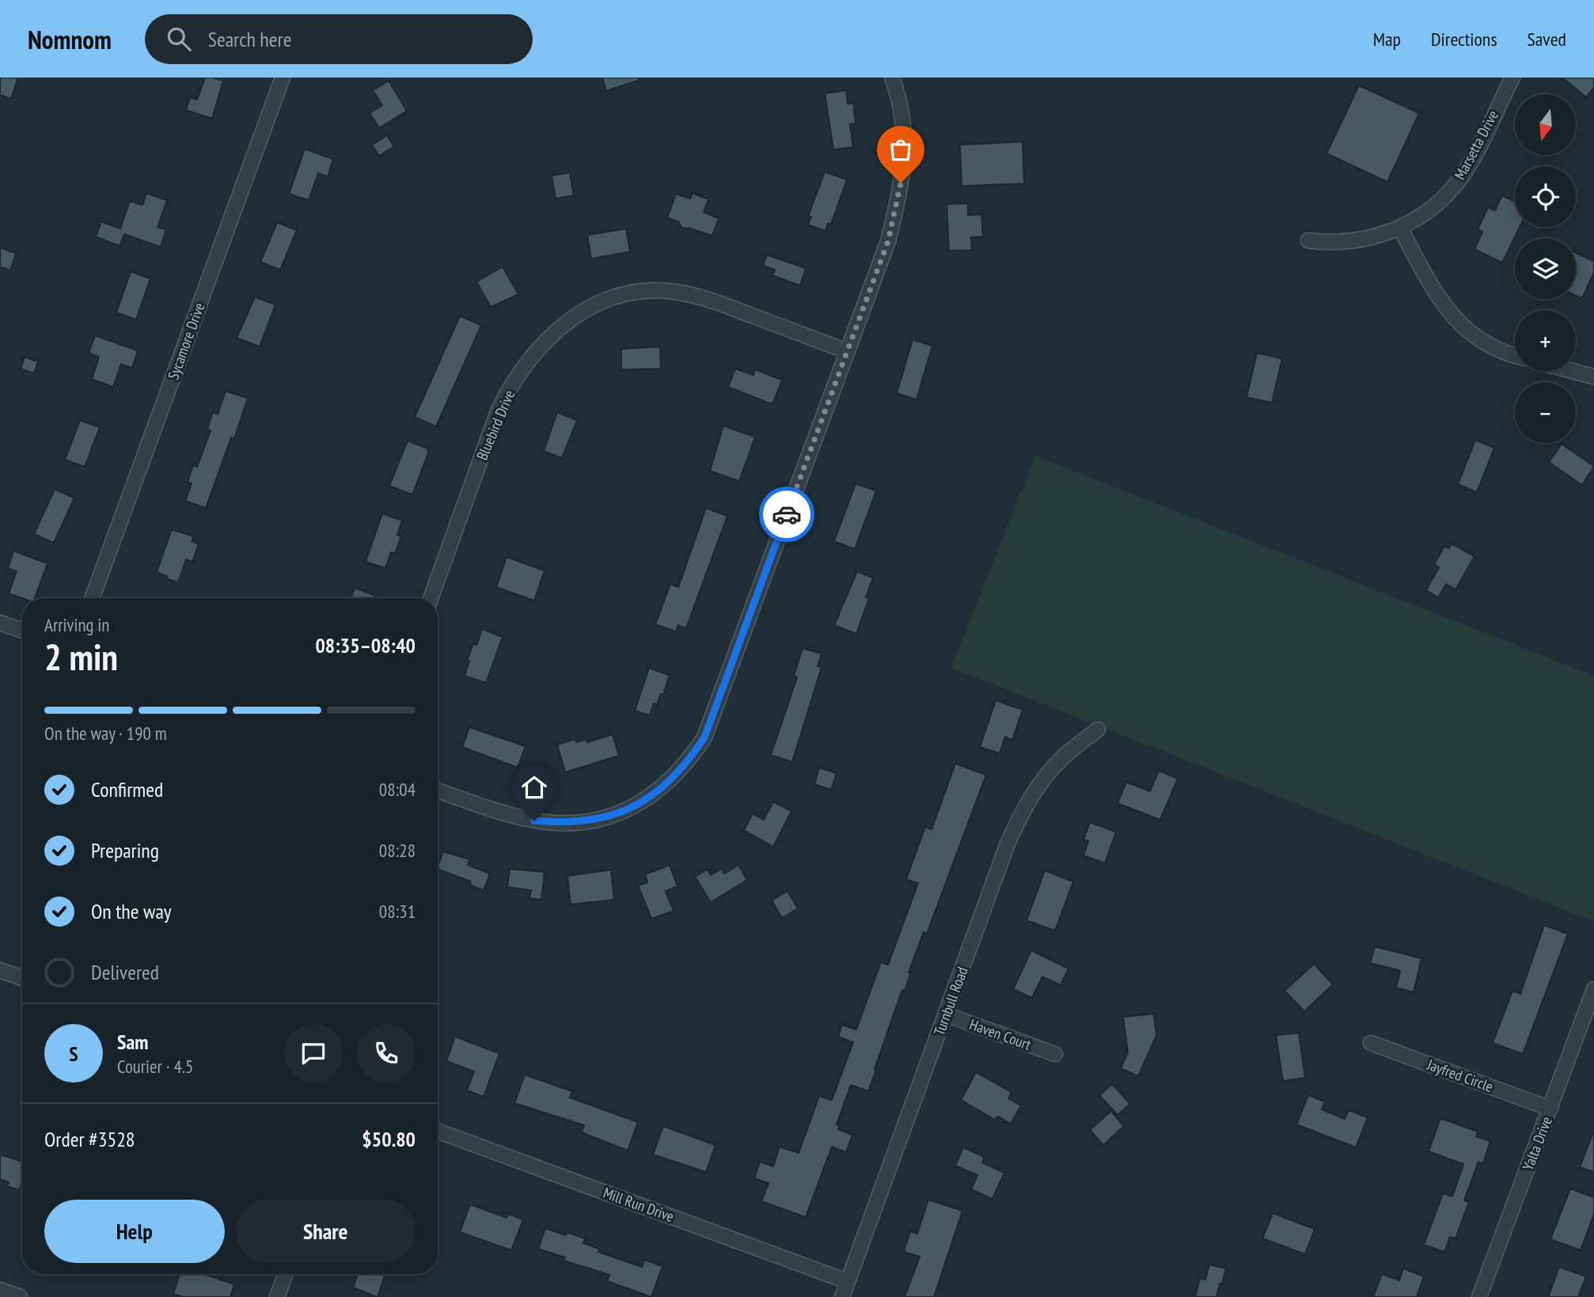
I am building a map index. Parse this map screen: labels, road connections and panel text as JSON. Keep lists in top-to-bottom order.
{
  "streets": {
    "street": [
      "Marsetta Drive",
      "Sycamore Drive",
      "Bluebird Drive",
      "Turnbull Road",
      "Haven Court",
      "Jayfred Circle",
      "Yalta Drive",
      "Mill Run Drive"
    ]
  },
  "crossings": [
    ["Turnbull Road", "Haven Court"],
    ["Turnbull Road", "Mill Run Drive"],
    ["Jayfred Circle", "Yalta Drive"]
  ],
  "north": "bottom",
  "page": {
    "header": "Nomnom",
    "search": "Search here",
    "nav": ["Map", "Directions", "Saved"],
    "map_buttons": ["+", "−"],
    "heading": ["2 min", "Arriving in", "08:35–08:40"],
    "panel": [
      "Sam",
      "Courier · 4.5",
      "Order #3528",
      "$50.80"
    ],
    "bar": "On the way · 190 m",
    "list": [
      ["Confirmed", "08:04"],
      ["Preparing", "08:28"],
      ["On the way", "08:31"],
      "Delivered"
    ],
    "round": "S",
    "buttons": ["Help", "Share"]
  }
}
